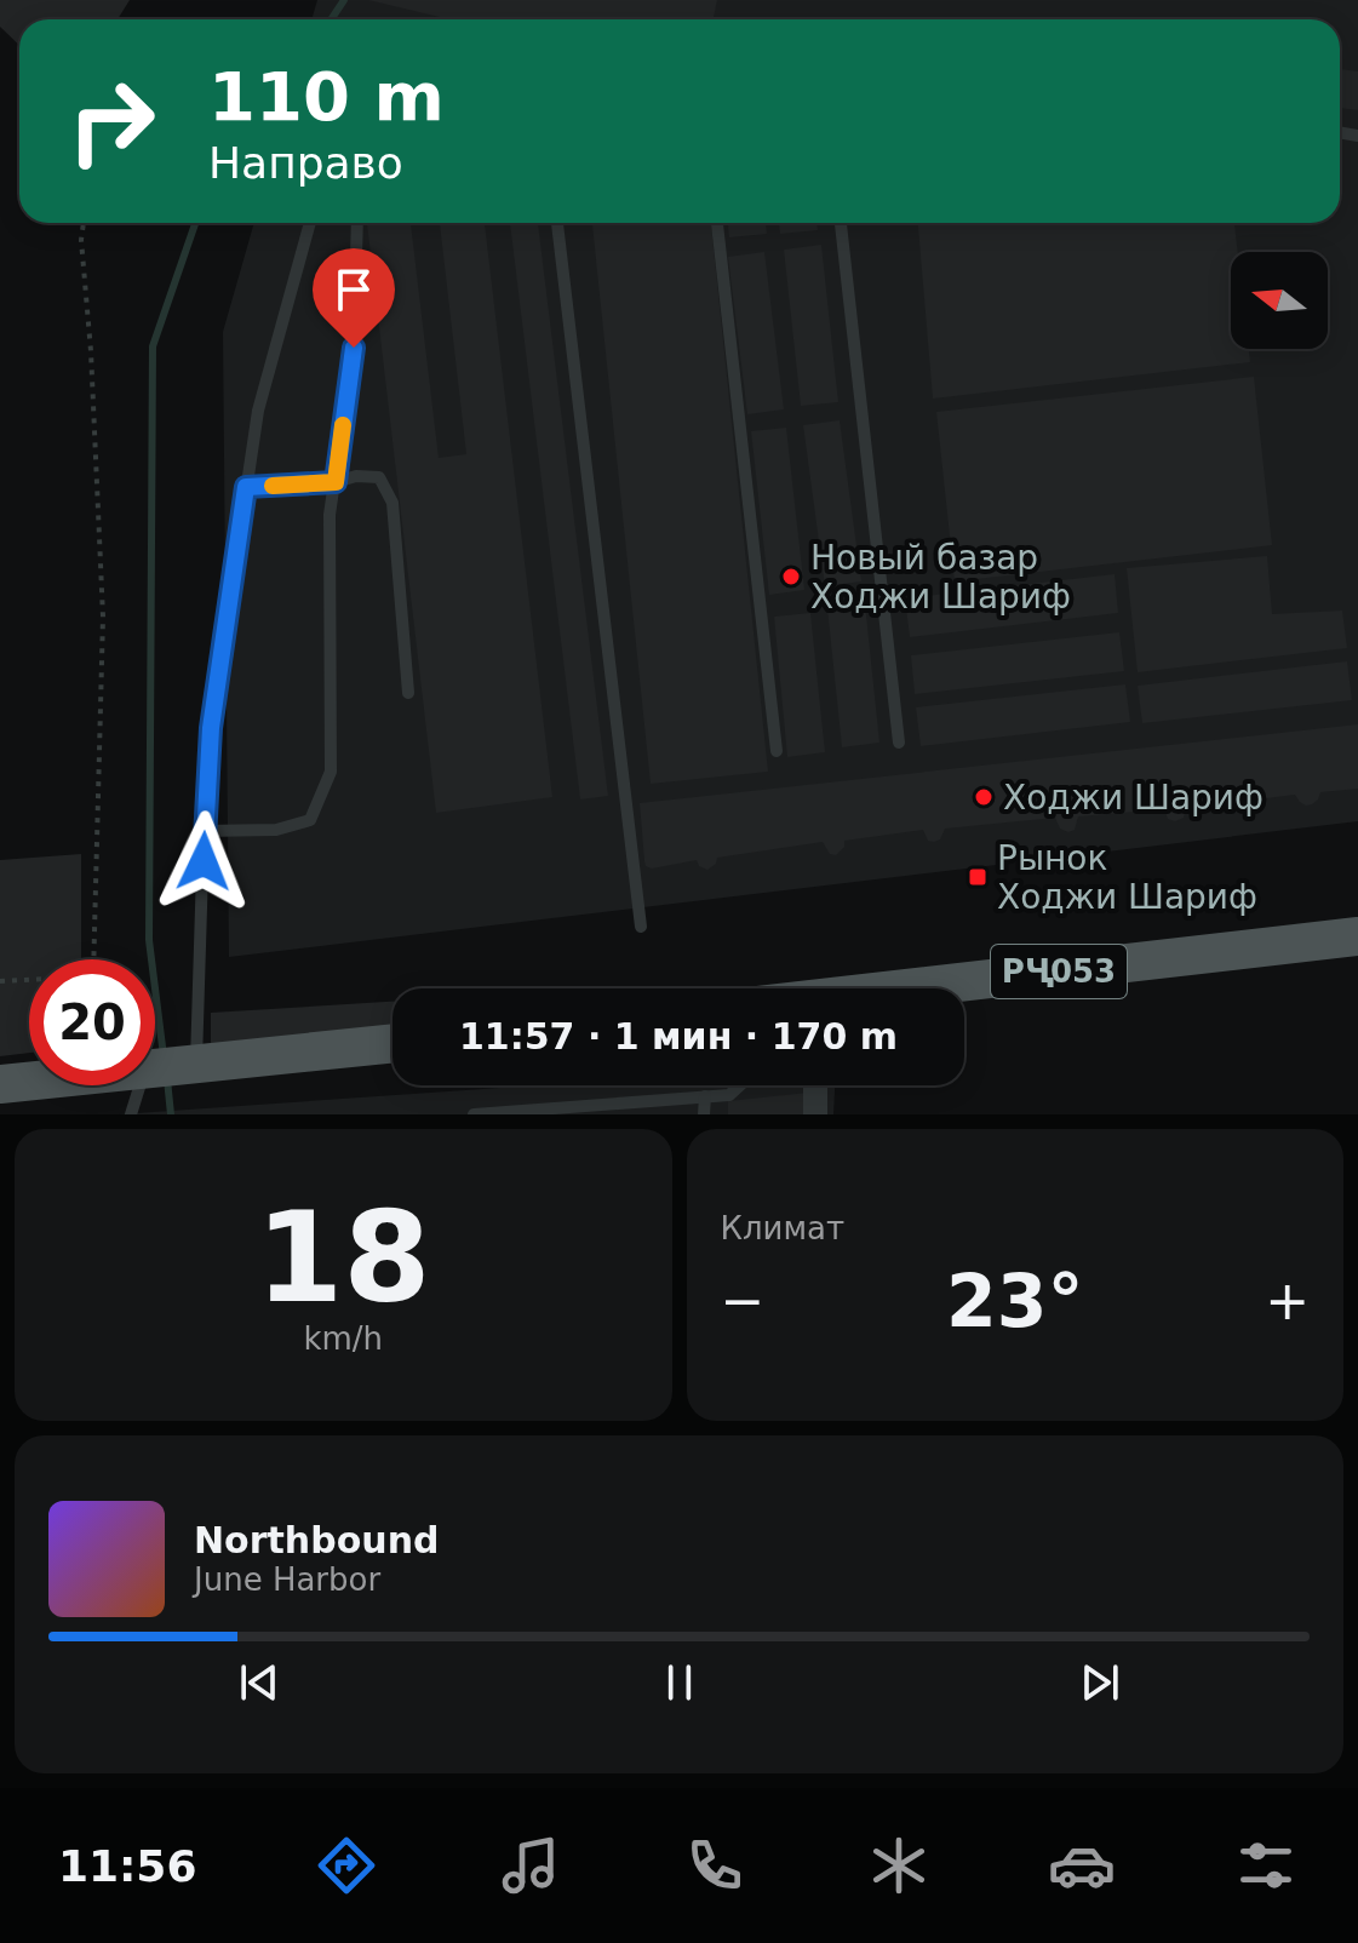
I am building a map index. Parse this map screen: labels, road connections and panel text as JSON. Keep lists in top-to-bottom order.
{
  "streets": {
    "main road": ["РҶ053"]
  },
  "places": {
    "other": ["Новый базар Ходжи Шариф", "Ходжи Шариф"],
    "transit": ["Рынок Ходжи Шариф"]
  },
  "north": "left",
  "page": {
    "turn": ["110 m", "Направо"],
    "limit": "20",
    "trip": "11:57 · 1 мин · 170 m",
    "tile": [
      ["18", "km/h"],
      "Климат"
    ],
    "heat": ["−", "23°", "+"],
    "song": ["Northbound", "June Harbor"],
    "tabs": "11:56"
  }
}
